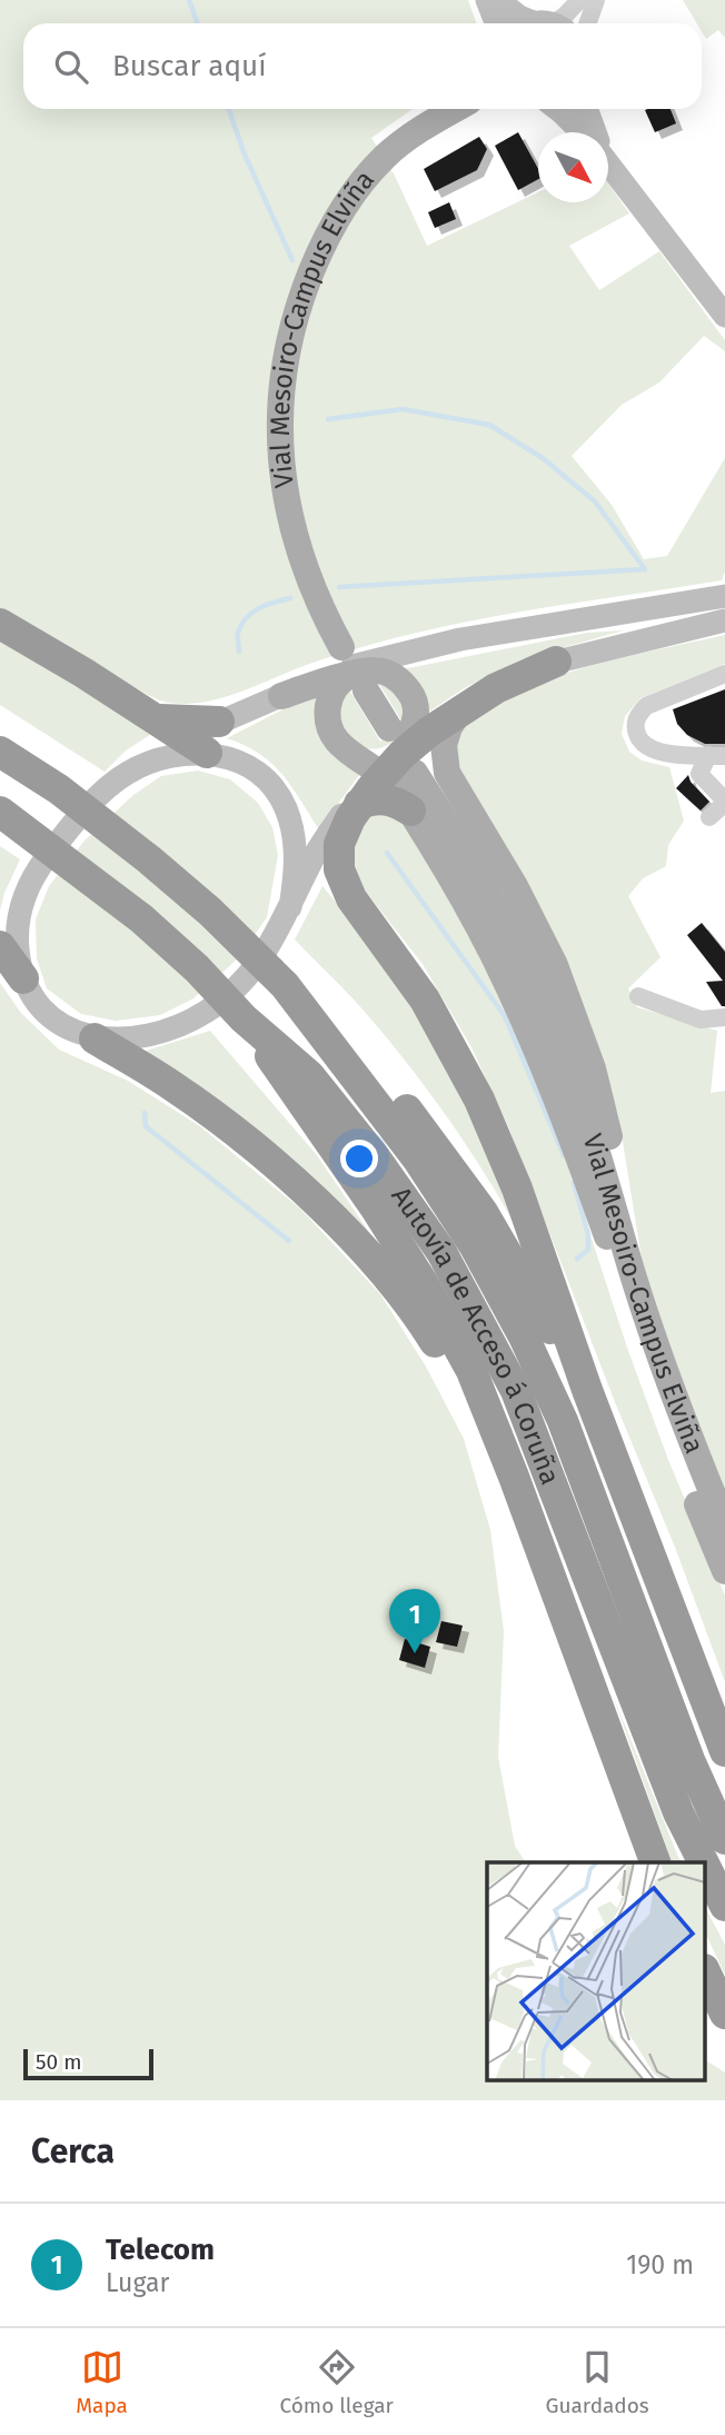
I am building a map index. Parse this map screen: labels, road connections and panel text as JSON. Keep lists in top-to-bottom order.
{
  "streets": {
    "highway": ["Autovía de Acceso á Coruña"],
    "main road": ["Vial Mesoiro-Campus Elviña"]
  },
  "scale_bar": "50 m",
  "north": "bottom right",
  "page": {
    "search": "Buscar aquí",
    "pins": "1",
    "scale": "50 m",
    "heading": "Cerca",
    "list": [
      {
        "mark": "1",
        "name": "Telecom",
        "note": "Lugar",
        "value": "190 m"
      }
    ],
    "nav": ["Mapa", "Cómo llegar", "Guardados"]
  }
}
